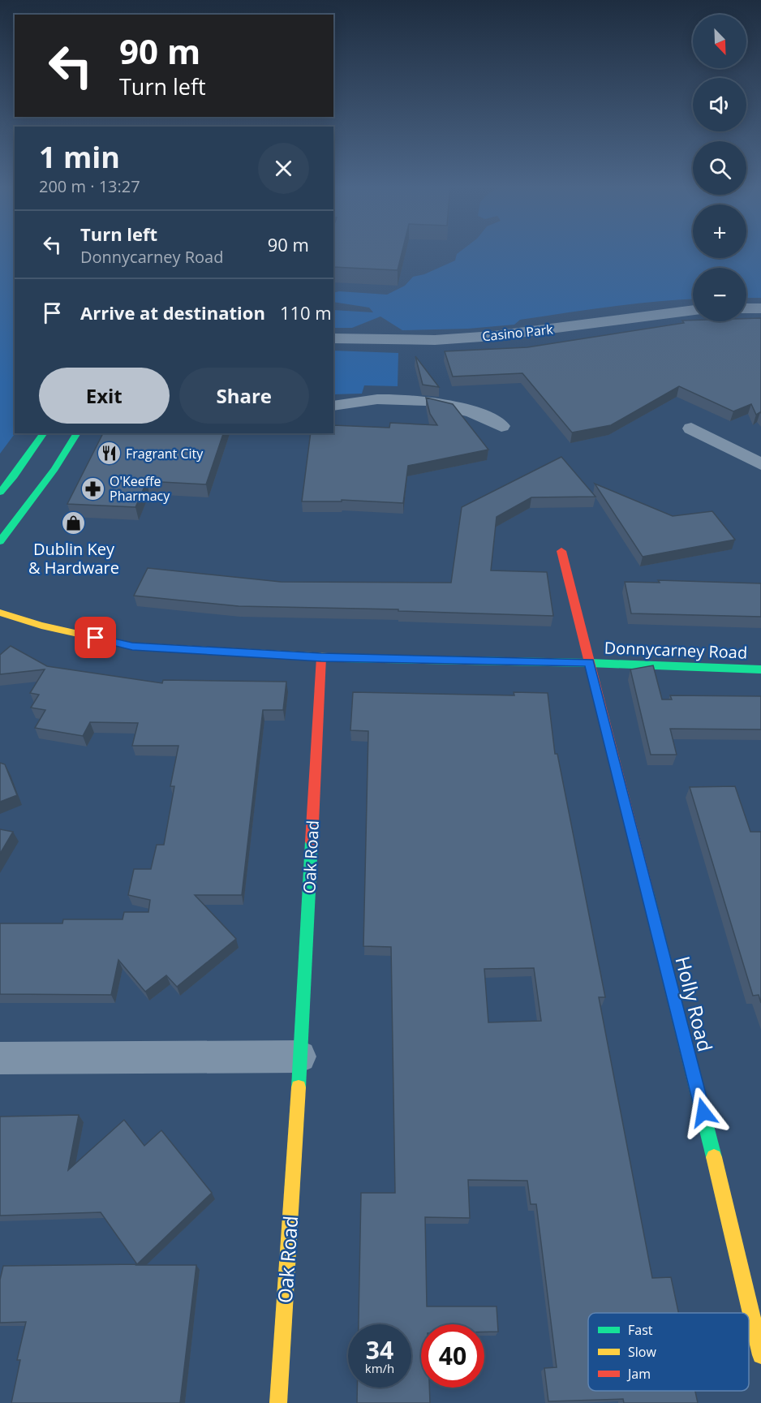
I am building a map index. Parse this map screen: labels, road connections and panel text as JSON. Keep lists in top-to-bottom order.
{
  "streets": {
    "street": [
      "Casino Park",
      "Donnycarney Road",
      "Oak Road",
      "Holly Road"
    ]
  },
  "crossings": [
    ["Donnycarney Road", "Oak Road"],
    ["Donnycarney Road", "Holly Road"]
  ],
  "places": {
    "restaurant": ["Fragrant City"],
    "pharmacy": ["O'Keeffe Pharmacy"],
    "shop": ["Dublin Key & Hardware"]
  },
  "legend": ["Fast", "Slow", "Jam"],
  "north": "bottom right",
  "page": {
    "map_buttons": ["+", "−"],
    "turn": ["90 m", "Turn left"],
    "heading": ["1 min", "200 m · 13:27"],
    "list": [
      {
        "name": "Turn left",
        "note": "Donnycarney Road",
        "value": "90 m"
      },
      {
        "name": "Arrive at destination",
        "value": "110 m"
      }
    ],
    "buttons": ["Exit", "Share"],
    "speed": "34 km/h",
    "limit": "40"
  }
}
